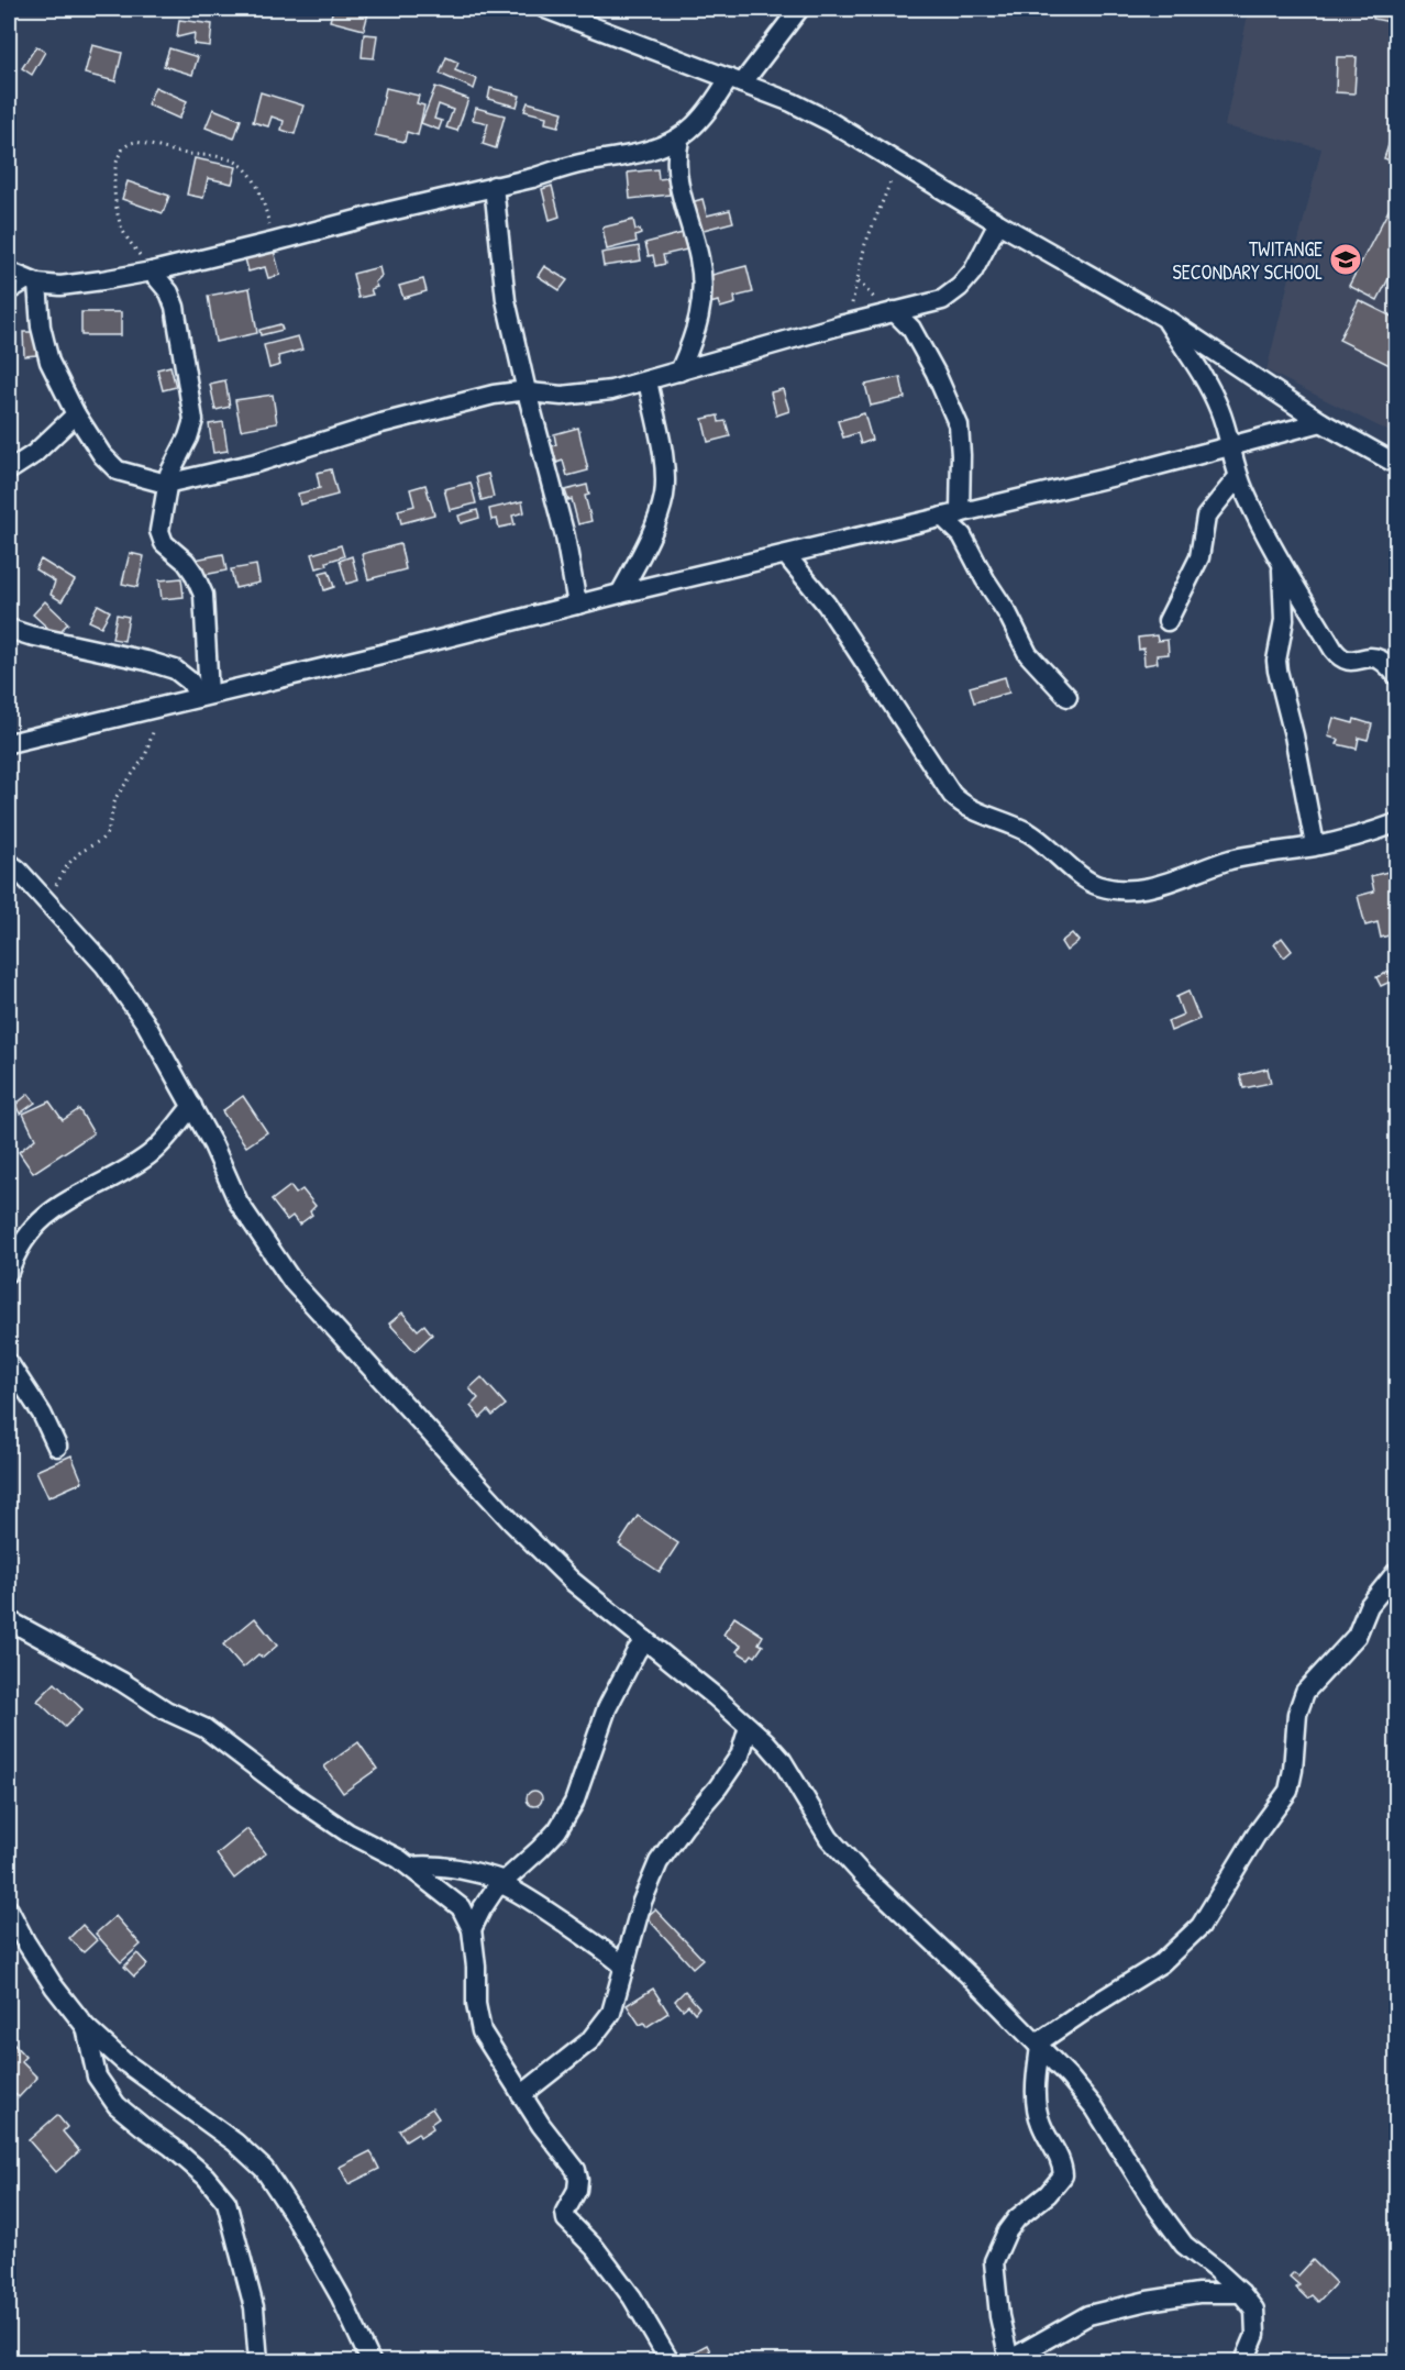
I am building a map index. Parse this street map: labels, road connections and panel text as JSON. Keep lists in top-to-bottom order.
{
  "places": {
    "school or university": ["TWITANGE SECONDARY SCHOOL"]
  }
}
